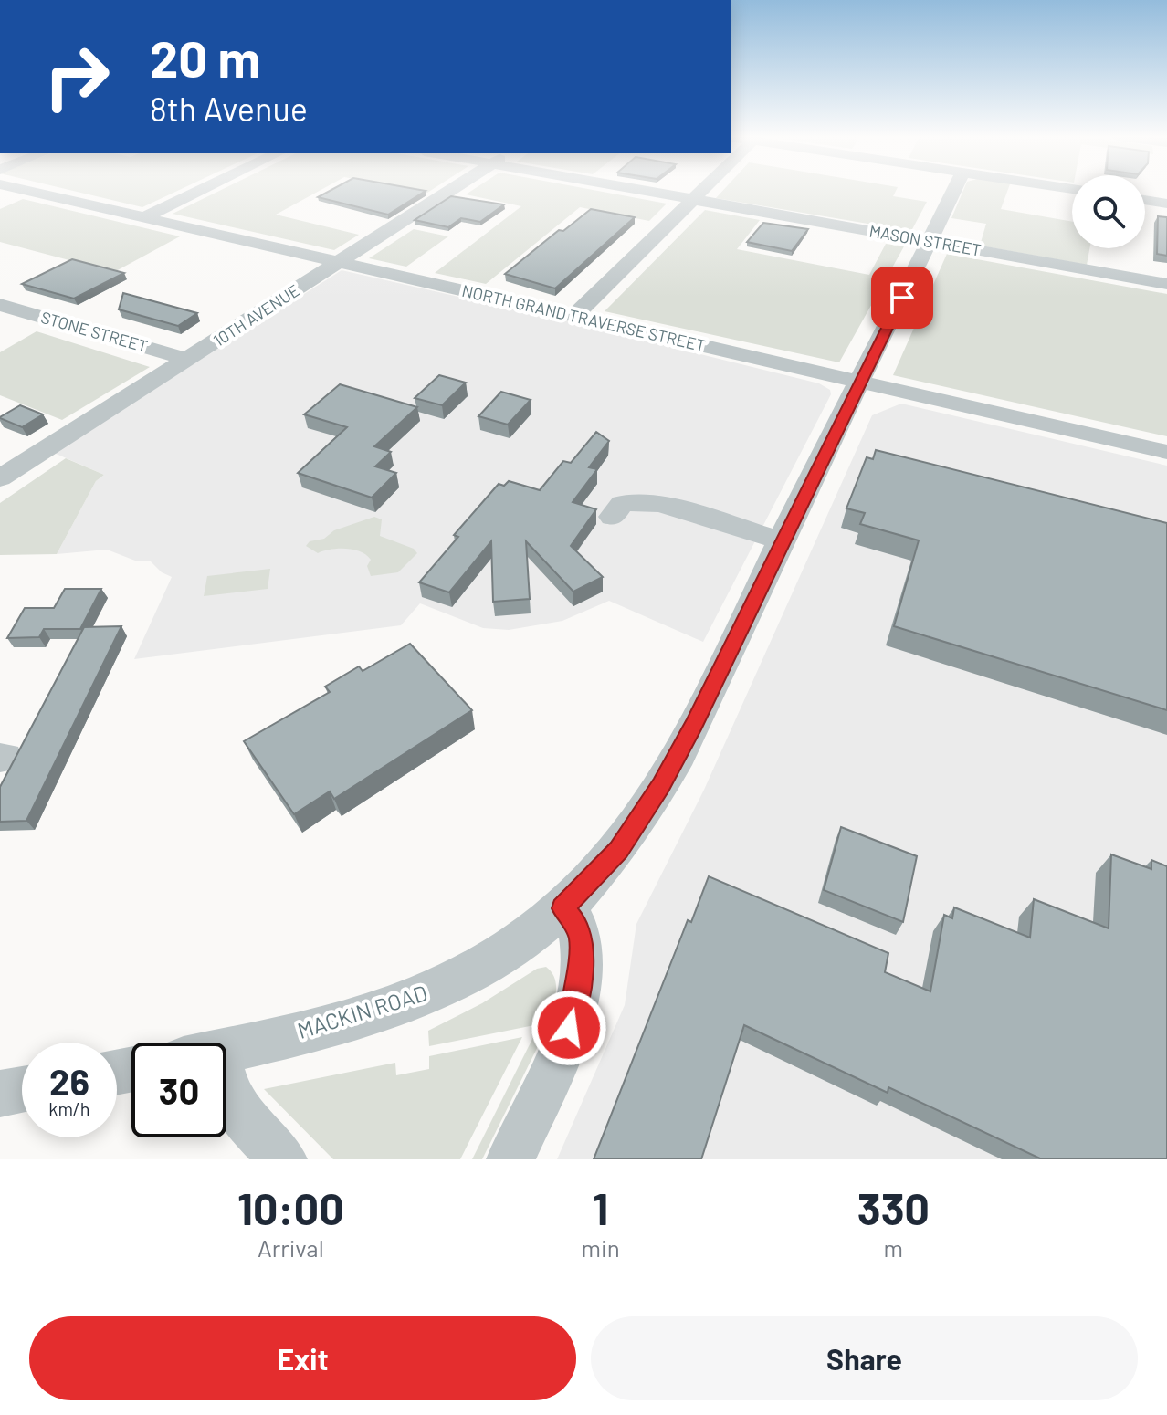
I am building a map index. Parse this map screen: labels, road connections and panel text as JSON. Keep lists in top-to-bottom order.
{
  "streets": {
    "street": [
      "MASON STREET",
      "10TH AVENUE",
      "NORTH GRAND TRAVERSE STREET",
      "STONE STREET",
      "MACKIN ROAD"
    ]
  },
  "crossings": [
    ["MASON STREET", "MACKIN ROAD"],
    ["10TH AVENUE", "NORTH GRAND TRAVERSE STREET"],
    ["10TH AVENUE", "STONE STREET"],
    ["NORTH GRAND TRAVERSE STREET", "MACKIN ROAD"]
  ],
  "page": {
    "turn": ["20 m", "8th Avenue"],
    "speed": "26 km/h",
    "limit": "30",
    "eta": [
      "10:00",
      "Arrival",
      "1",
      "min",
      "330",
      "m"
    ],
    "buttons": ["Exit", "Share"]
  }
}
